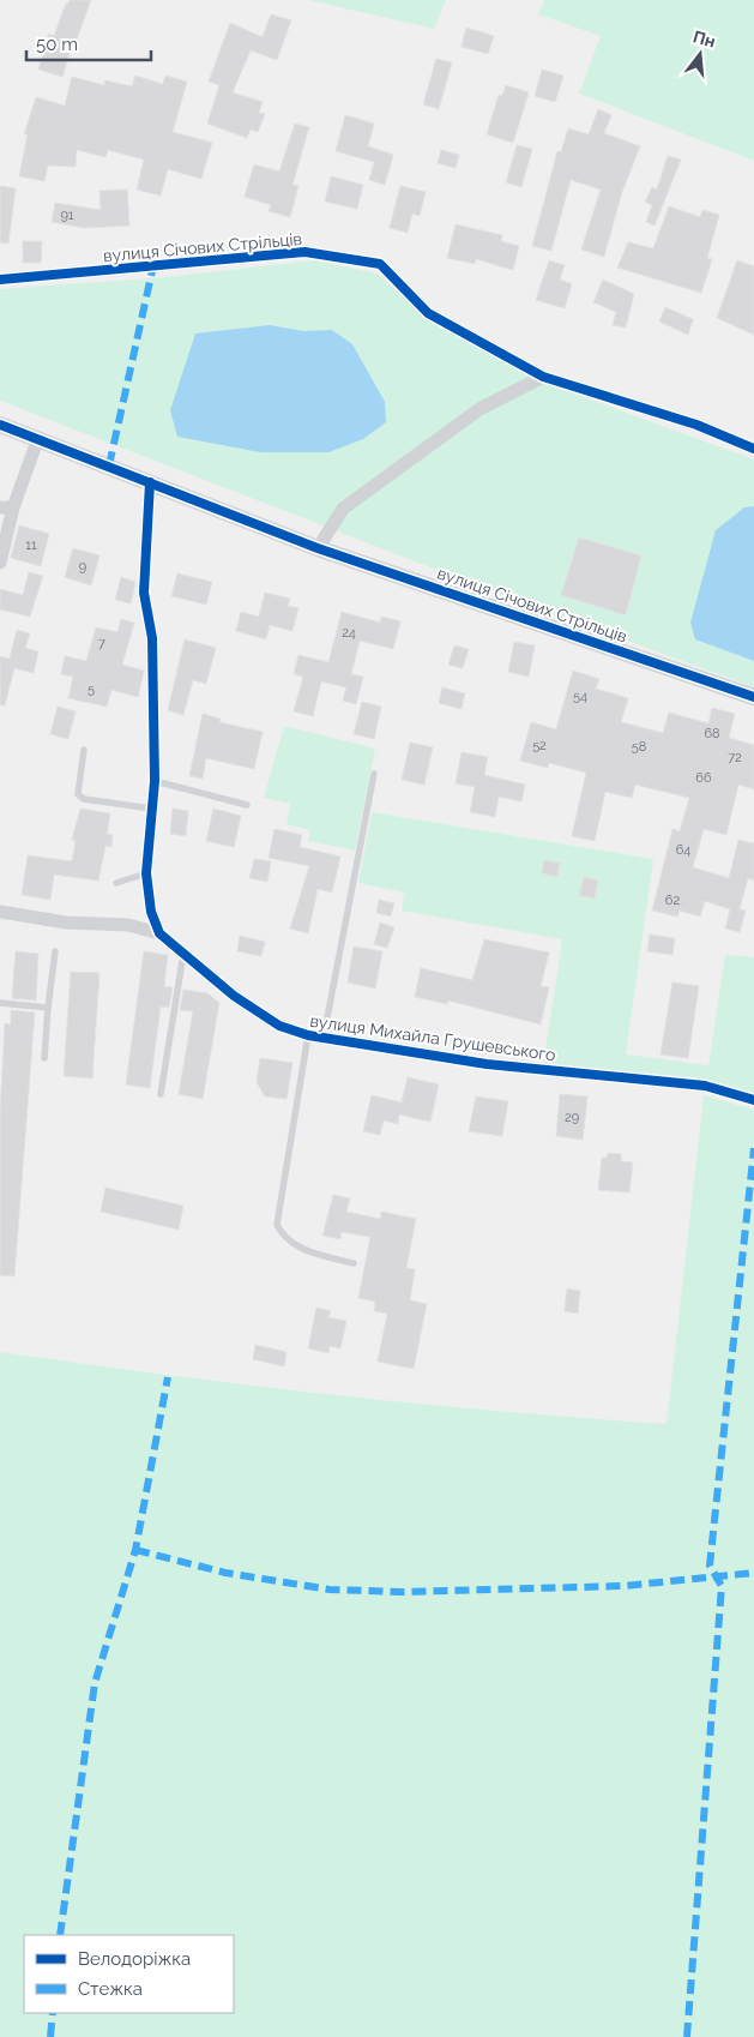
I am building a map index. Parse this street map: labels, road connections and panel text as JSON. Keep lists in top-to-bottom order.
{
  "streets": {
    "street": ["вулиця Січових Стрільців", "вулиця Михайла Грушевського"]
  },
  "crossings": [
    ["вулиця Січових Стрільців", "вулиця Михайла Грушевського"]
  ],
  "house_numbers": [
    "91",
    "11",
    "9",
    "24",
    "7",
    "5",
    "54",
    "68",
    "52",
    "58",
    "72",
    "66",
    "64",
    "62",
    "29"
  ],
  "legend": ["Велодоріжка", "Стежка"],
  "scale_bar": "50 m",
  "north": "top"
}
